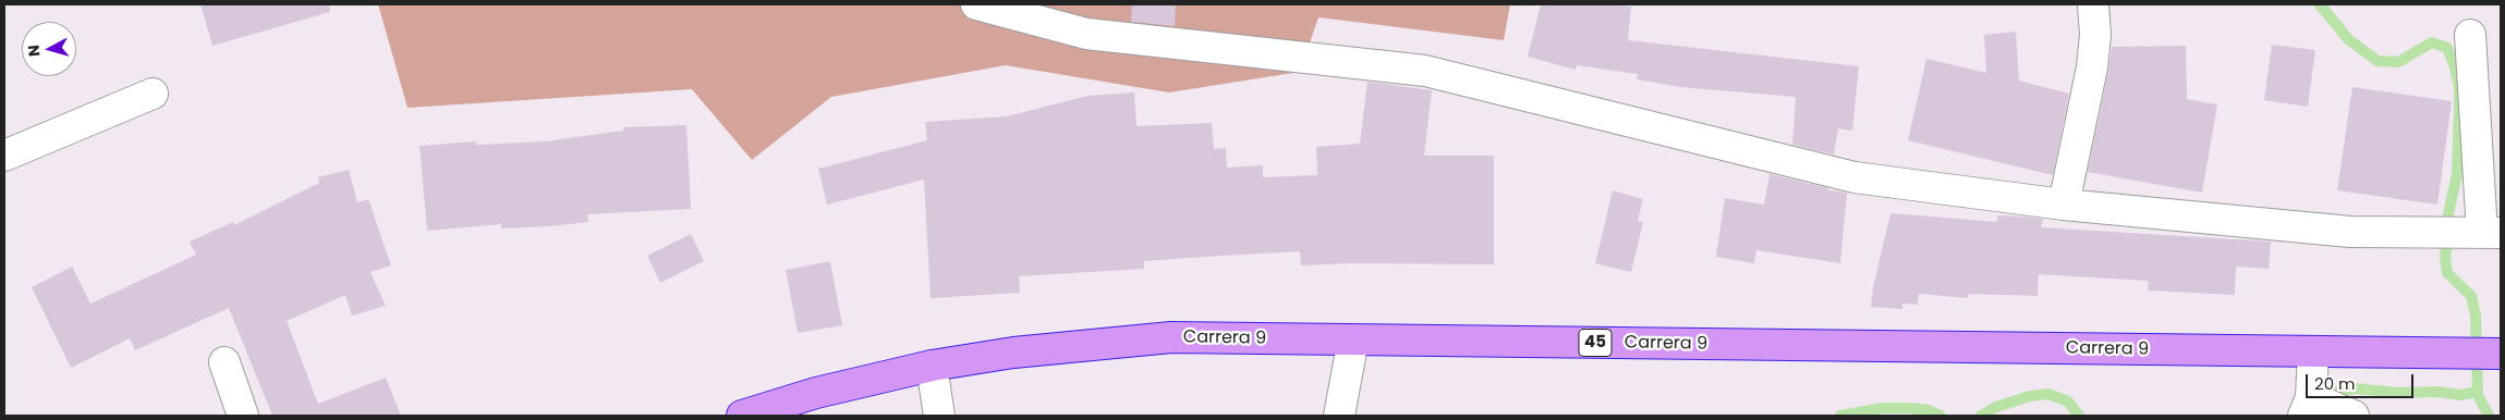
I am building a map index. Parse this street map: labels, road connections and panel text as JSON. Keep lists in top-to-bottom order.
{
  "streets": {
    "highway": ["Carrera 9", "45"]
  },
  "scale_bar": "20 m",
  "north": "left"
}
